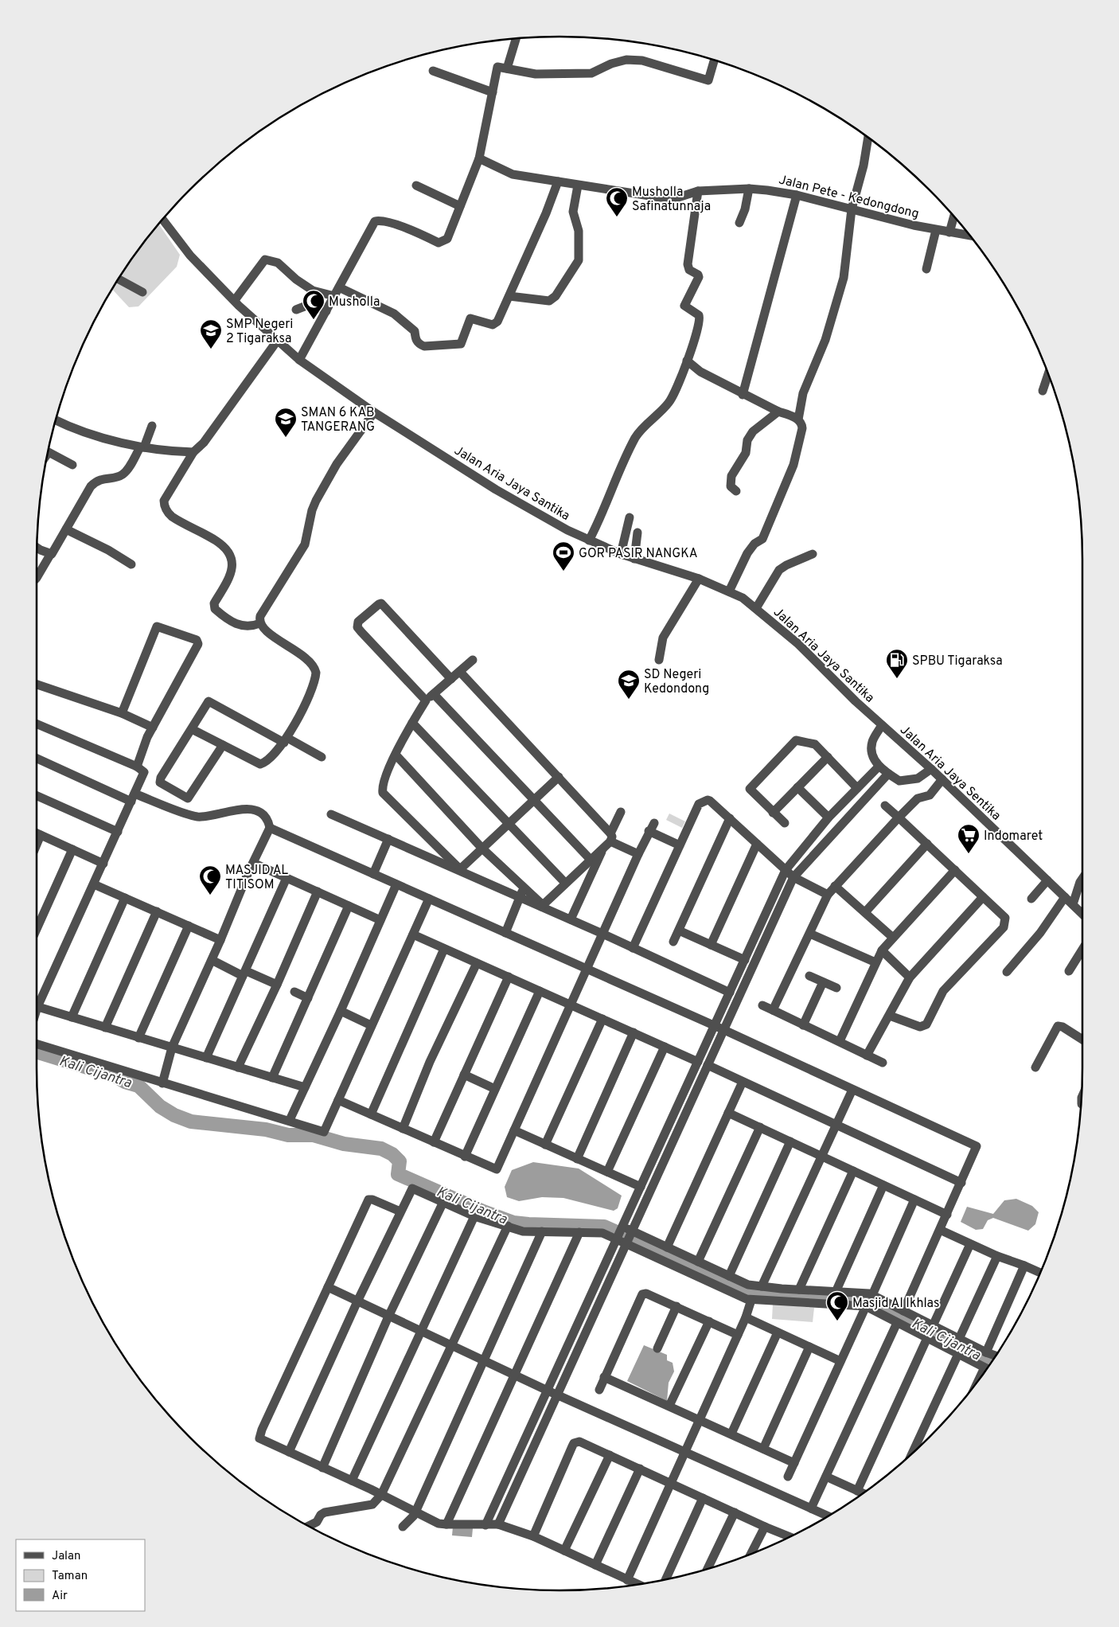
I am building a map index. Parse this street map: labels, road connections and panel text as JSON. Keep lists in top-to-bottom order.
{
  "streets": {
    "street": ["Jalan Pete - Kedongdong", "Jalan Aria Jaya Santika", "Jalan Aria Jaya Sentika"]
  },
  "crossings": [
    ["Jalan Aria Jaya Santika", "Jalan Aria Jaya Sentika"]
  ],
  "water": ["Kali Cijantra"],
  "places": {
    "mosque": [
      "Musholla Safinatunnaja",
      "Musholla",
      "MASJID AL TITISOM",
      "Masjid Al Ikhlas"
    ],
    "school or university": ["SMP Negeri 2 Tigaraksa", "SMAN 6 KAB TANGERANG", "SD Negeri Kedondong"],
    "sports": ["GOR PASIR NANGKA"],
    "fuel station": ["SPBU Tigaraksa"],
    "supermarket": ["Indomaret"]
  },
  "legend": ["Jalan", "Taman", "Air"]
}
